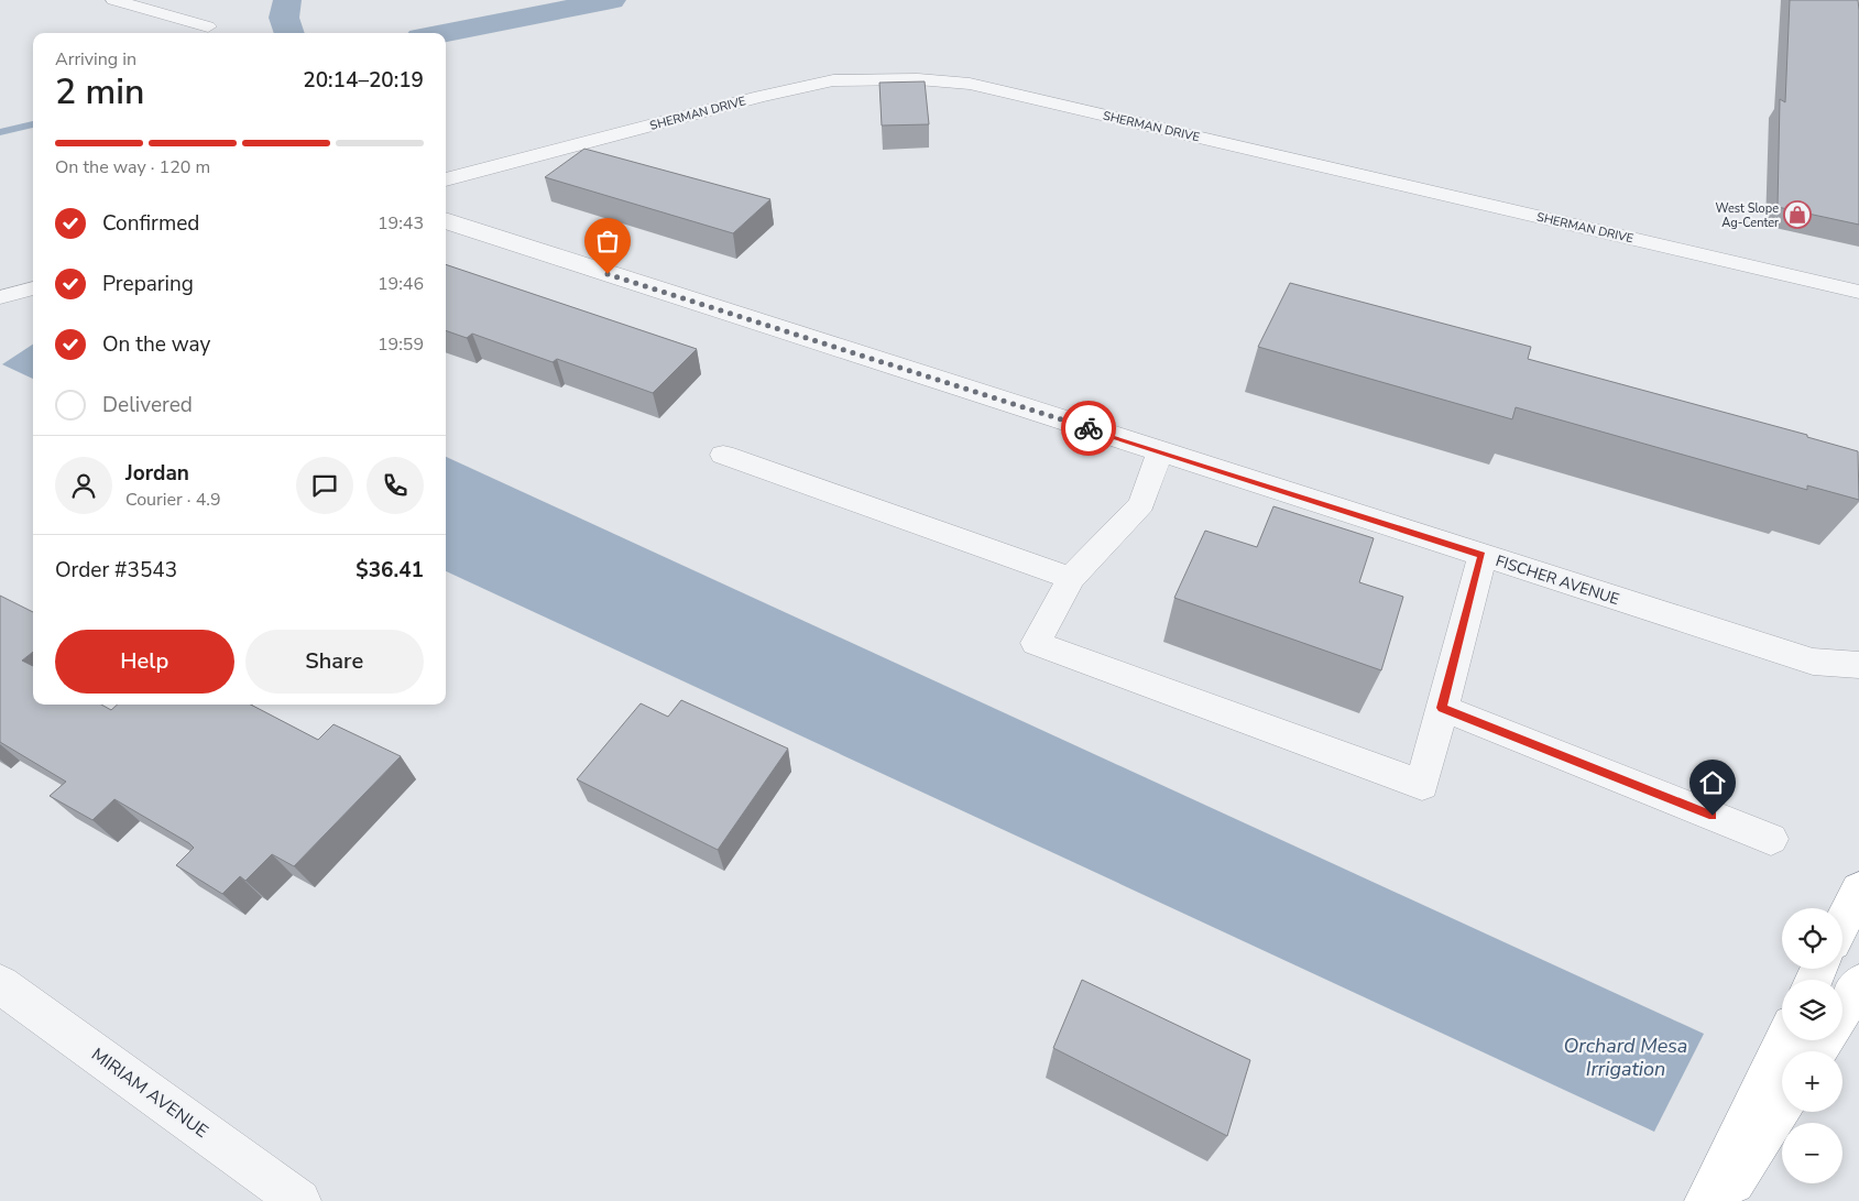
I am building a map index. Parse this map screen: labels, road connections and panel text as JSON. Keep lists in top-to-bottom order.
{
  "streets": {
    "street": ["SHERMAN DRIVE", "FISCHER AVENUE", "MIRIAM AVENUE"]
  },
  "water": ["Orchard Mesa Irrigation"],
  "places": {
    "shop": ["West Slope Ag-Center"]
  },
  "page": {
    "heading": ["2 min", "Arriving in", "20:14–20:19"],
    "panel": [
      "Jordan",
      "Courier · 4.9",
      "Order #3543",
      "$36.41"
    ],
    "bar": "On the way · 120 m",
    "list": [
      ["Confirmed", "19:43"],
      ["Preparing", "19:46"],
      ["On the way", "19:59"],
      "Delivered"
    ],
    "buttons": ["Help", "Share"],
    "map_buttons": ["+", "−"]
  }
}
